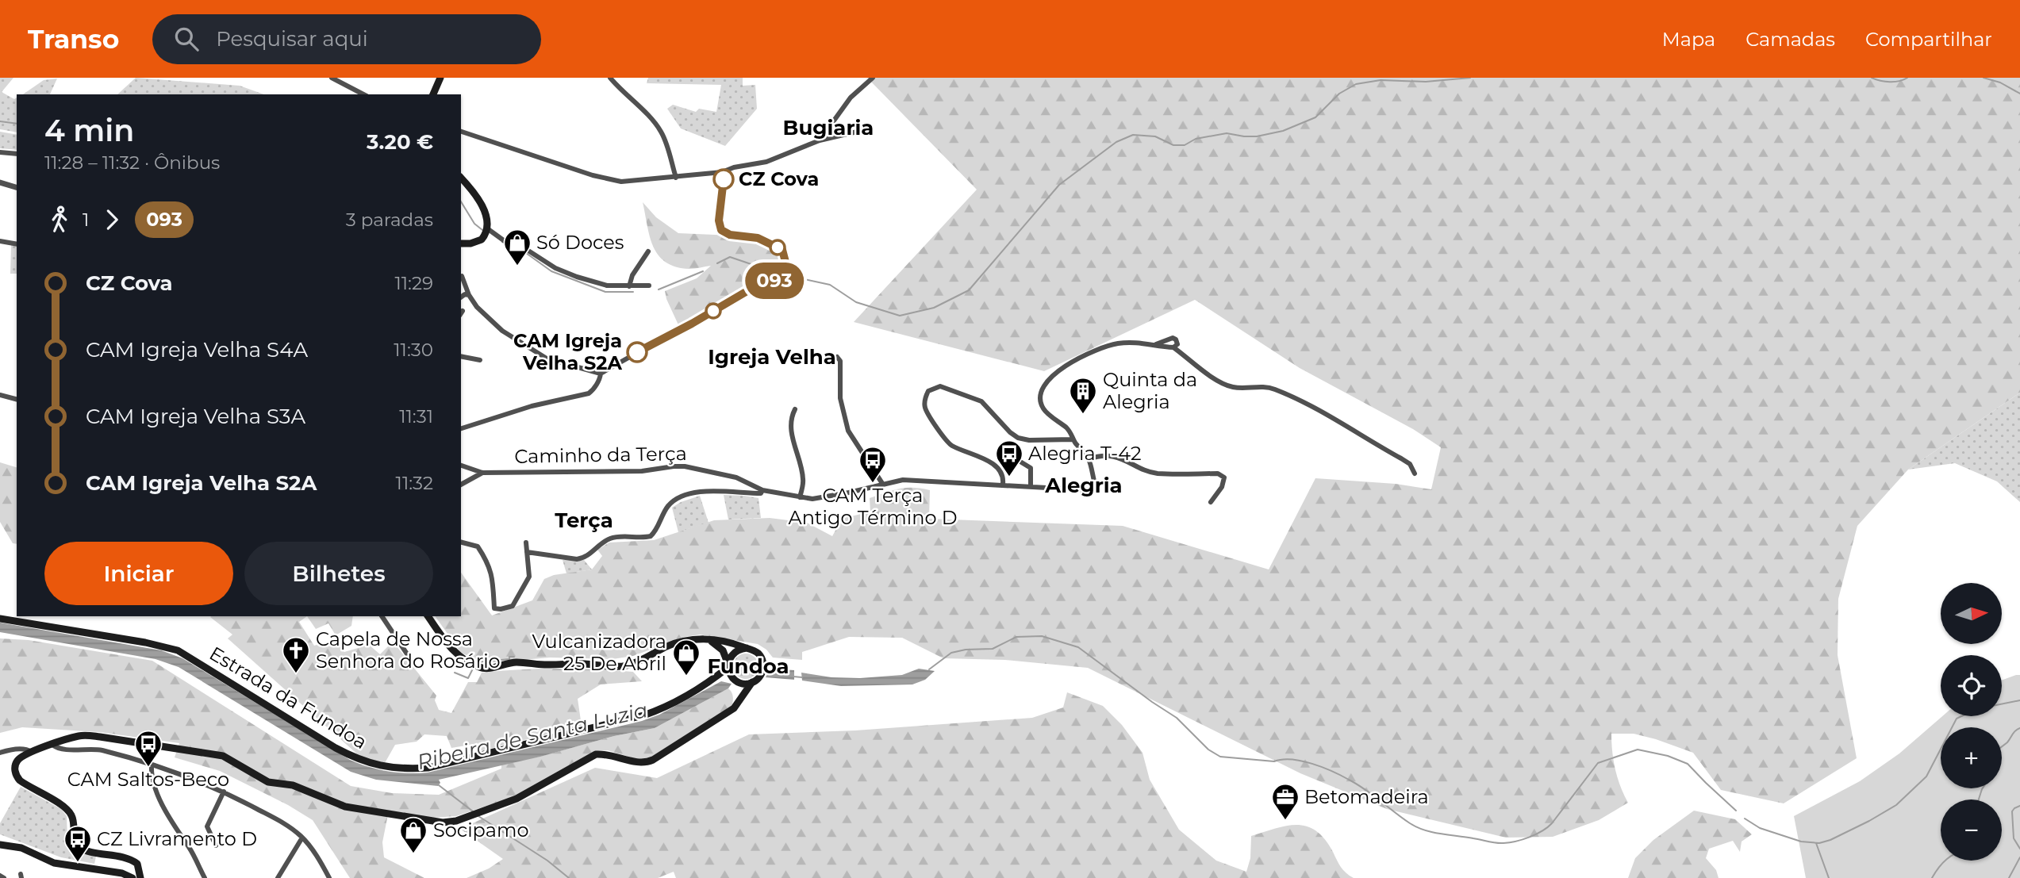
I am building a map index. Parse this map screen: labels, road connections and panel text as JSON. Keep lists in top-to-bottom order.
{
  "streets": {
    "main road": ["Estrada da Fundoa"],
    "street": ["Caminho da Terça"]
  },
  "districts": [
    "Bugiaria",
    "Igreja Velha",
    "Alegria",
    "Terça",
    "Fundoa"
  ],
  "water": ["Ribeira de Santa Luzia"],
  "places": {
    "other": ["CZ Cova", "CAM Igreja Velha S2A"],
    "shop": ["Só Doces", "Vulcanizadora 25 De Abril", "Socipamo"],
    "building": ["Quinta da Alegria"],
    "bus stop": [
      "Alegria T-42",
      "CAM Terça Antigo Término D",
      "CAM Saltos-Beco",
      "CZ Livramento D"
    ],
    "church": ["Capela de Nossa Senhora do Rosário"],
    "office": ["Betomadeira"]
  },
  "lines": ["bus line 093"],
  "north": "right",
  "page": {
    "header": "Transo",
    "search": "Pesquisar aqui",
    "nav": ["Mapa", "Camadas", "Compartilhar"],
    "on_map": "093",
    "heading": ["4 min", "11:28 – 11:32 · Ônibus", "3.20 €"],
    "legs": ["1", "093", "3 paradas"],
    "list": [
      {
        "name": "CZ Cova",
        "value": "11:29"
      },
      {
        "name": "CAM Igreja Velha S4A",
        "value": "11:30"
      },
      {
        "name": "CAM Igreja Velha S3A",
        "value": "11:31"
      },
      {
        "name": "CAM Igreja Velha S2A",
        "value": "11:32"
      }
    ],
    "buttons": ["Iniciar", "Bilhetes"],
    "map_buttons": ["+", "−"]
  }
}
